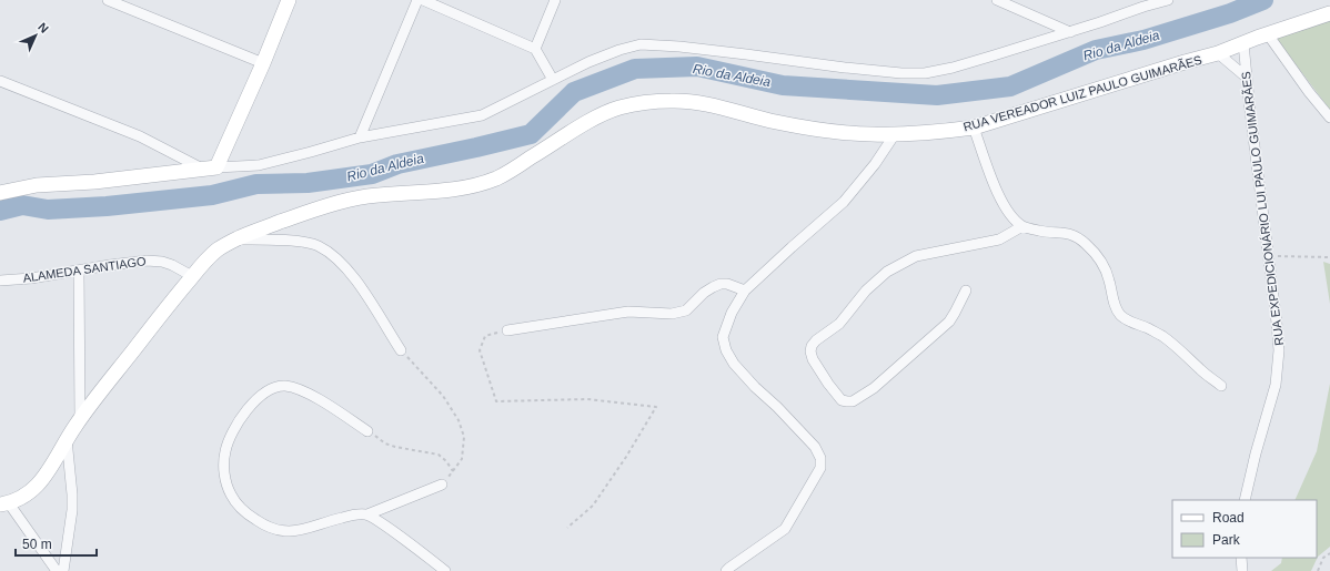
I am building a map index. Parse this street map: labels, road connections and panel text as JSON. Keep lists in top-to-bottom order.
{
  "streets": {
    "street": ["RUA VEREADOR LUIZ PAULO GUIMARÃES", "RUA EXPEDICIONÁRIO LUI PAULO GUIMARÃES", "ALAMEDA SANTIAGO"]
  },
  "crossings": [
    ["RUA VEREADOR LUIZ PAULO GUIMARÃES", "RUA EXPEDICIONÁRIO LUI PAULO GUIMARÃES"],
    ["RUA VEREADOR LUIZ PAULO GUIMARÃES", "ALAMEDA SANTIAGO"]
  ],
  "water": ["Rio da Aldeia"],
  "legend": ["Road", "Park"],
  "scale_bar": "50 m",
  "north": "top right"
}
